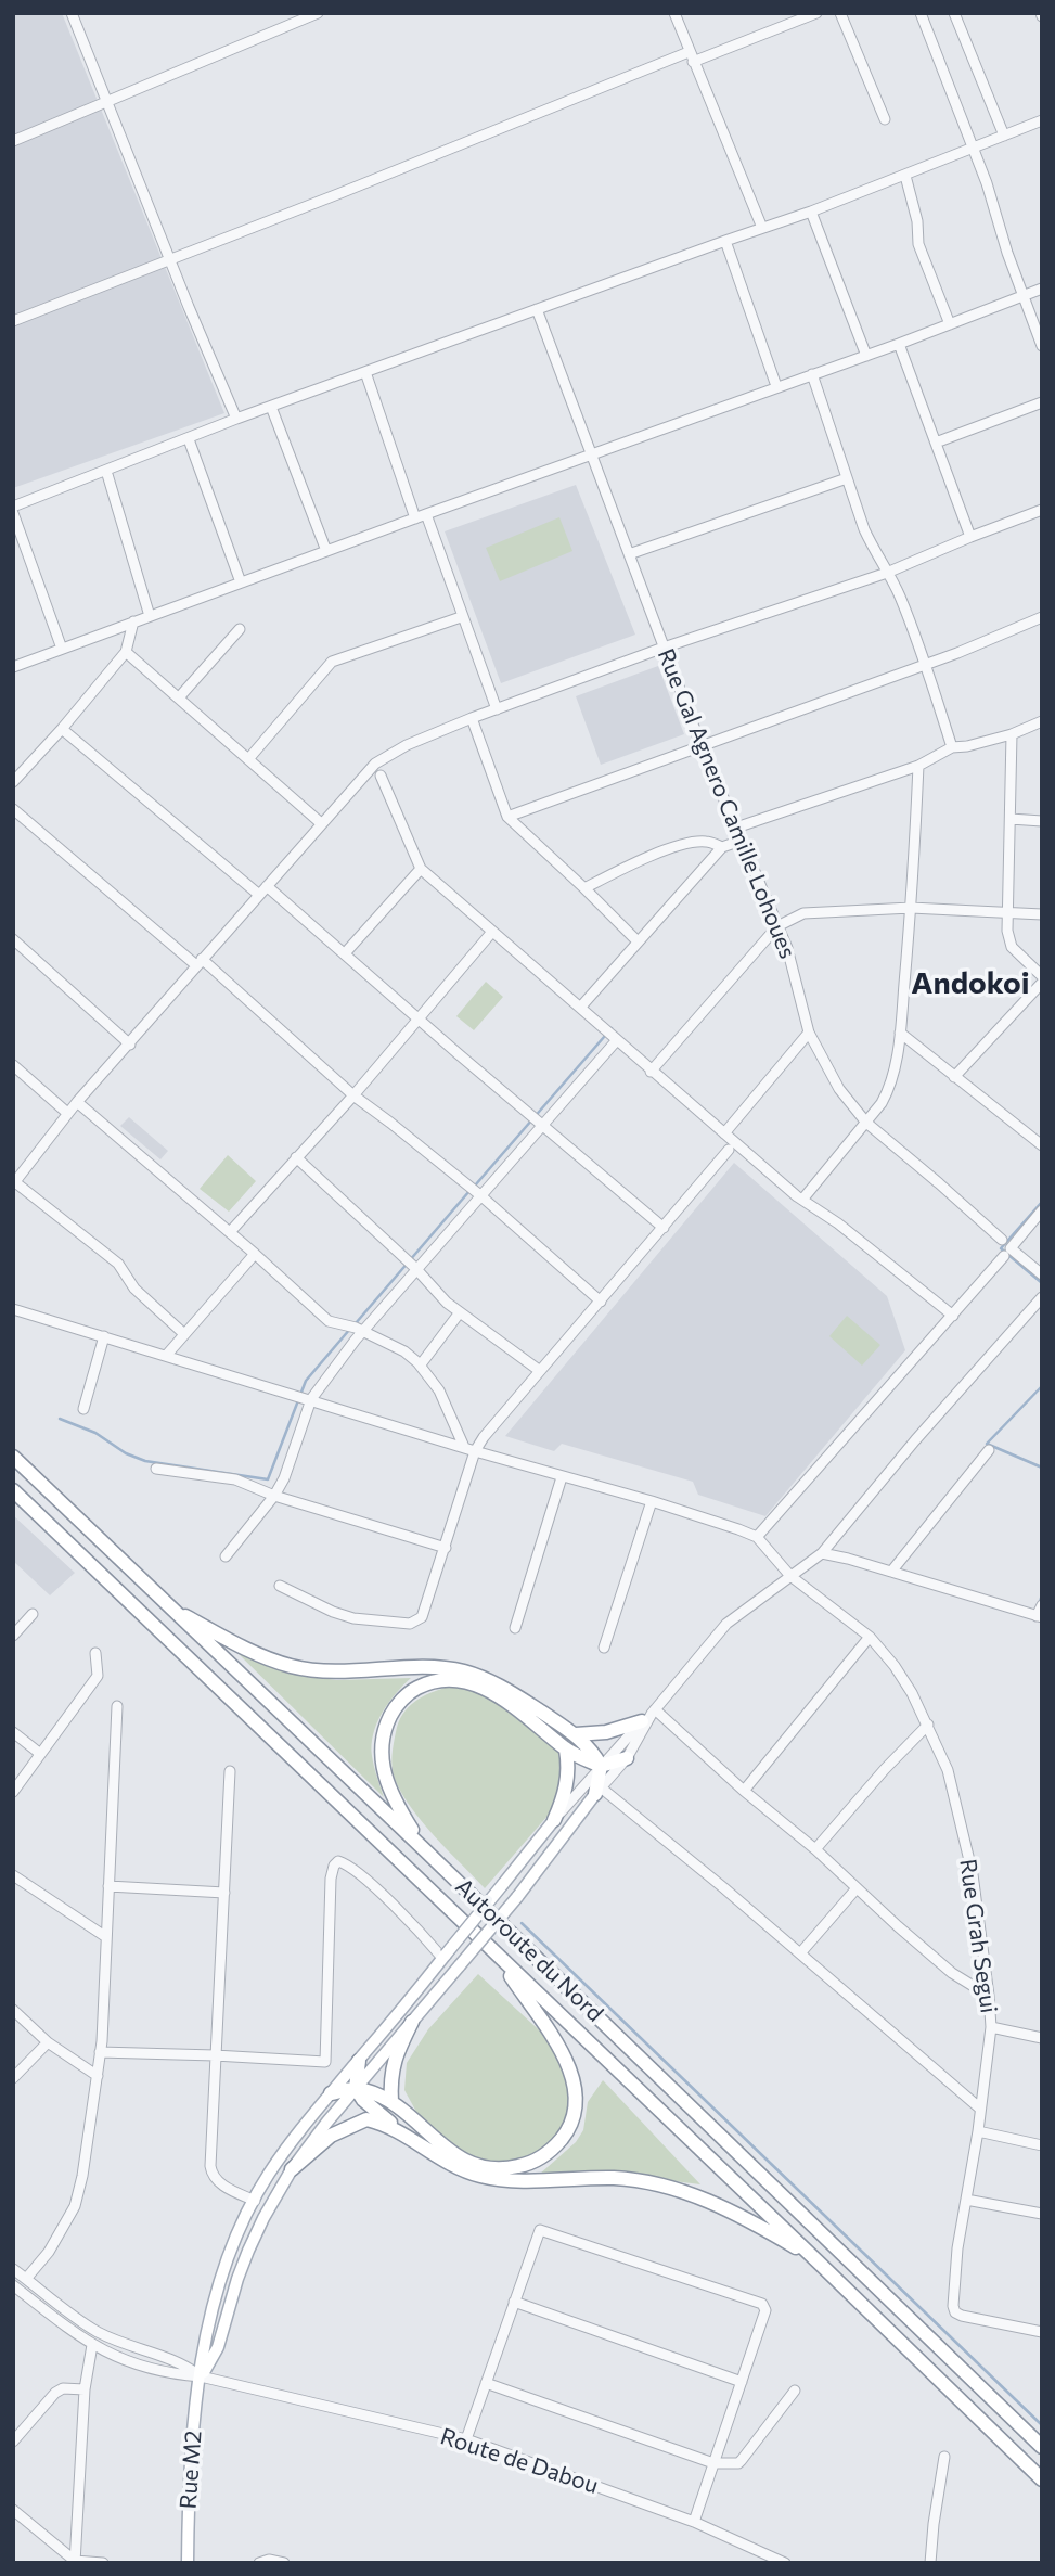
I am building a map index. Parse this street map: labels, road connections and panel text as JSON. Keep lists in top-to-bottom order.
{
  "streets": {
    "highway": ["Autoroute du Nord"],
    "main road": ["Rue M2"],
    "street": ["Rue Gal Agnero Camille Lohoues", "Rue Grah Segui", "Route de Dabou"]
  },
  "crossings": [
    ["Route de Dabou", "Rue M2"]
  ],
  "districts": ["Andokoi"]
}
